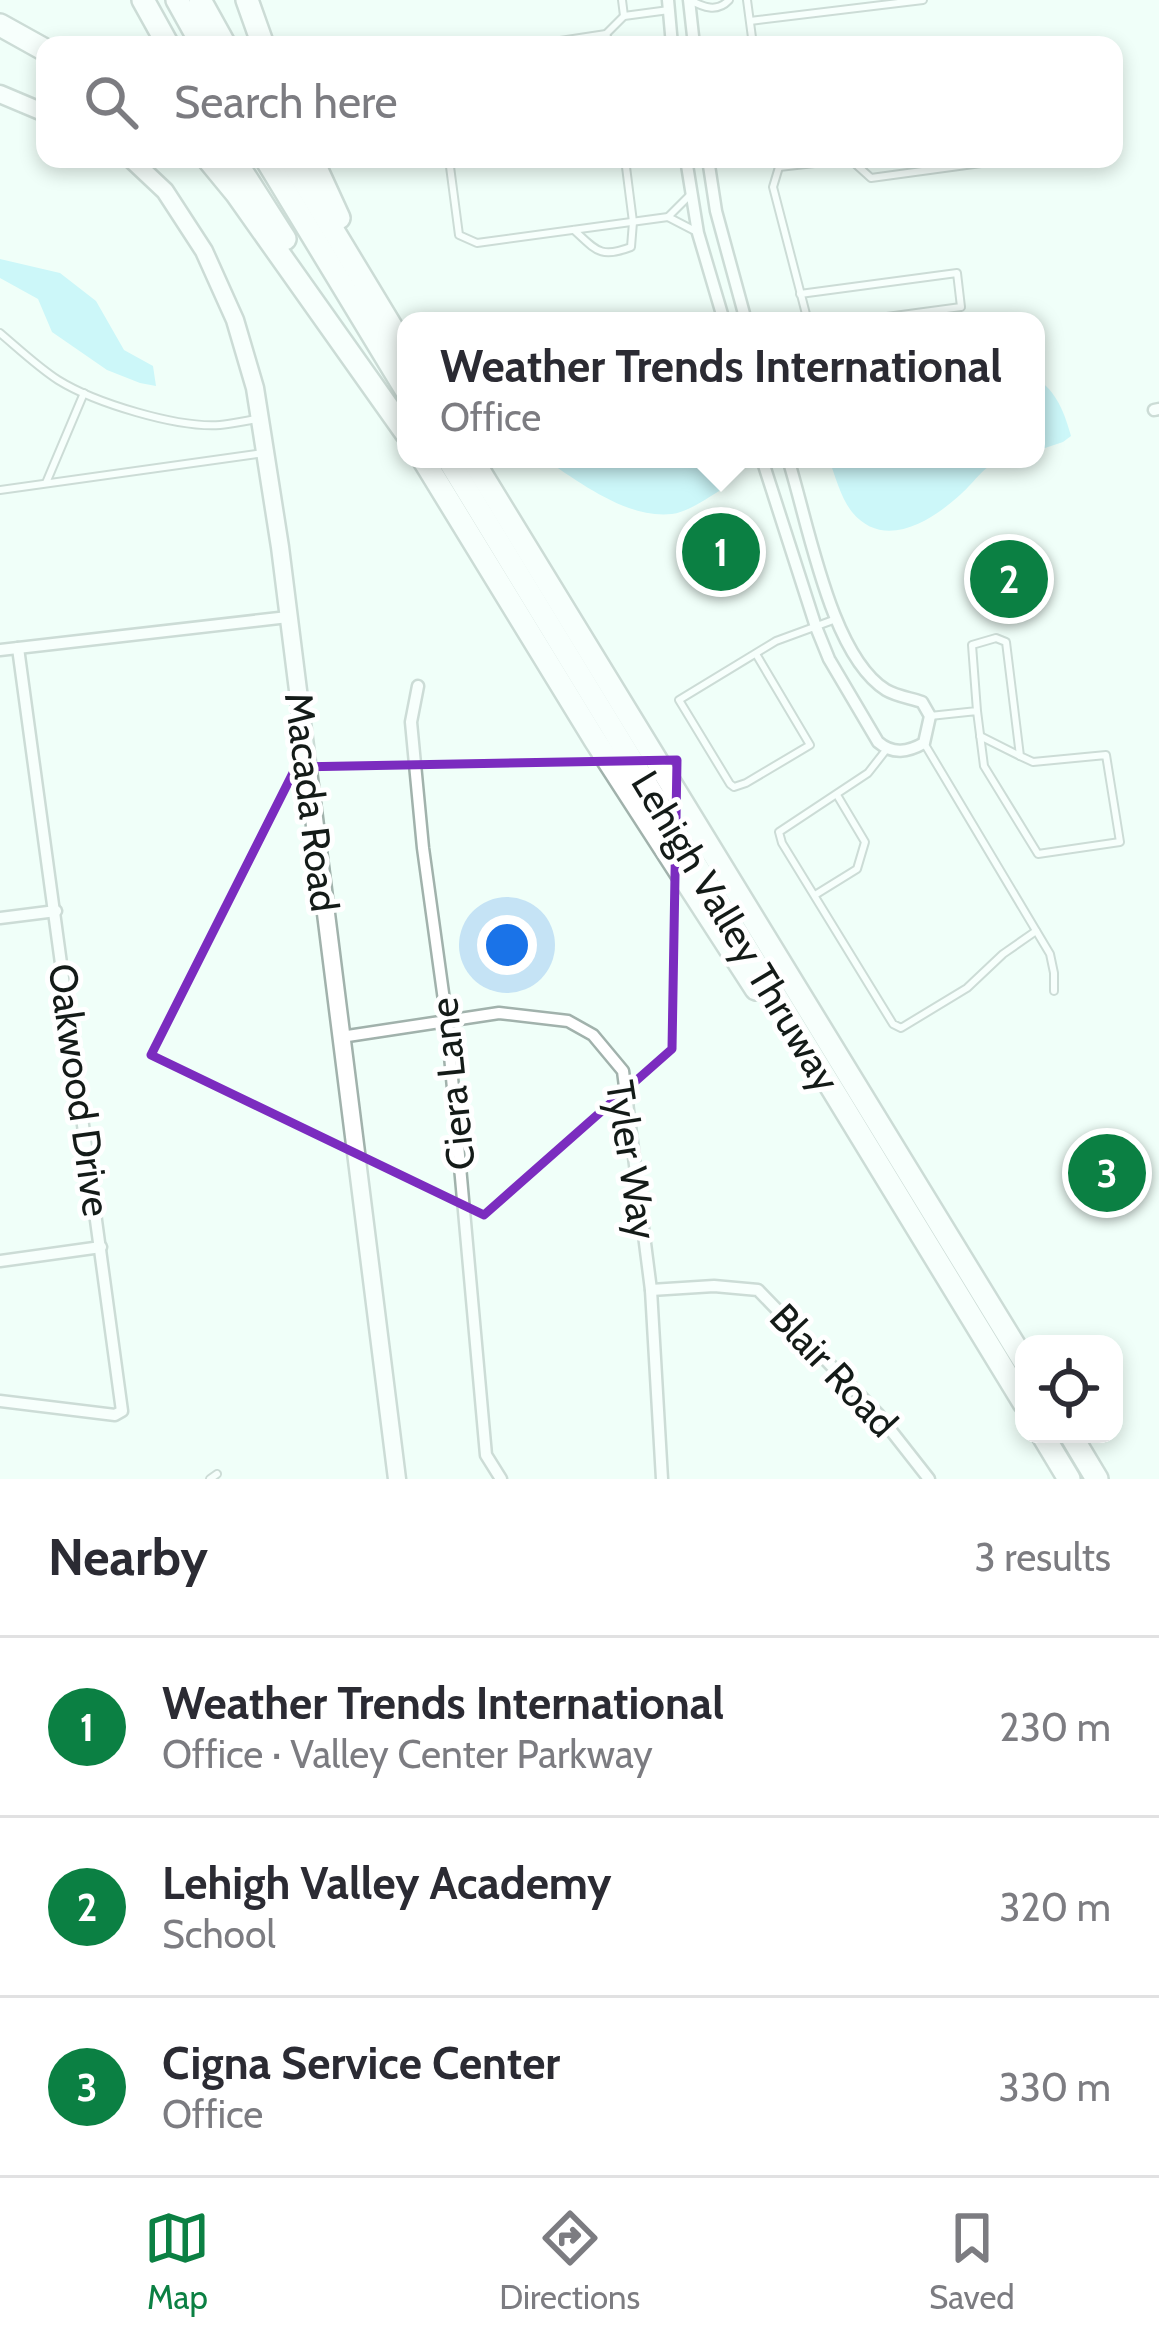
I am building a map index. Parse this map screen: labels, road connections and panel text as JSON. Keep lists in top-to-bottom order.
{
  "streets": {
    "highway": ["Lehigh Valley Thruway"],
    "street": [
      "Macada Road",
      "Ciera Lane",
      "Oakwood Drive",
      "Tyler Way",
      "Blair Road"
    ]
  },
  "crossings": [
    ["Macada Road", "Tyler Way"],
    ["Ciera Lane", "Tyler Way"],
    ["Tyler Way", "Blair Road"]
  ],
  "page": {
    "search": "Search here",
    "popup": ["Weather Trends International", "Office"],
    "pins": ["1", "2", "3"],
    "heading": ["Nearby", "3 results"],
    "list": [
      {
        "mark": "1",
        "name": "Weather Trends International",
        "note": "Office · Valley Center Parkway",
        "value": "230 m"
      },
      {
        "mark": "2",
        "name": "Lehigh Valley Academy",
        "note": "School",
        "value": "320 m"
      },
      {
        "mark": "3",
        "name": "Cigna Service Center",
        "note": "Office",
        "value": "330 m"
      }
    ],
    "nav": ["Map", "Directions", "Saved"]
  }
}
